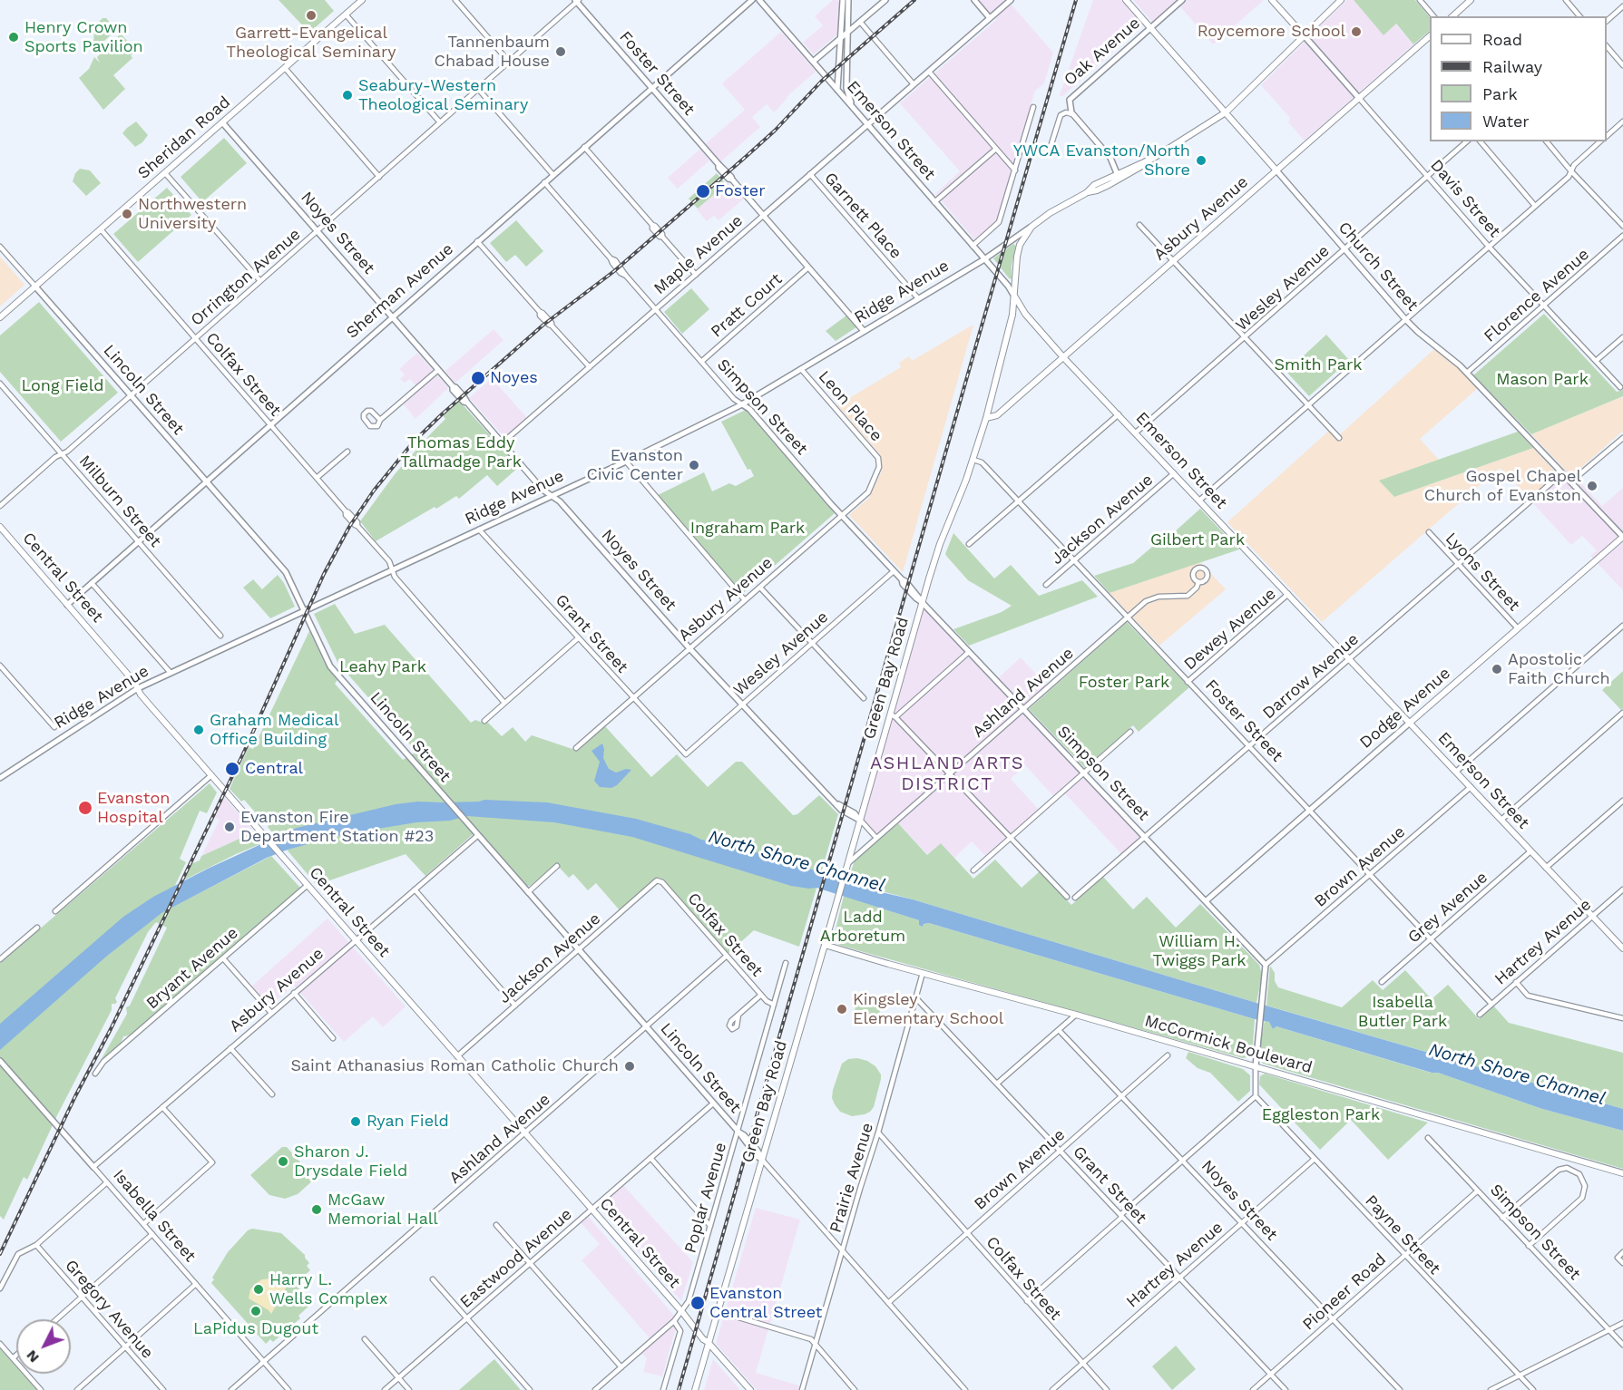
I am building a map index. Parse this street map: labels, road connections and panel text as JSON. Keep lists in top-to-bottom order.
{
  "streets": {
    "main road": [
      "Emerson Street",
      "Sheridan Road",
      "Davis Street",
      "Asbury Avenue",
      "Church Street",
      "Central Street",
      "Green Bay Road",
      "Dodge Avenue",
      "McCormick Boulevard"
    ],
    "street": [
      "Oak Avenue",
      "Foster Street",
      "Garnett Place",
      "Noyes Street",
      "Maple Avenue",
      "Orrington Avenue",
      "Wesley Avenue",
      "Sherman Avenue",
      "Ridge Avenue",
      "Florence Avenue",
      "Pratt Court",
      "Colfax Street",
      "Lincoln Street",
      "Leon Place",
      "Simpson Street",
      "Milburn Street",
      "Jackson Avenue",
      "Lyons Street",
      "Dewey Avenue",
      "Grant Street",
      "Darrow Avenue",
      "Ashland Avenue",
      "Brown Avenue",
      "Grey Avenue",
      "Hartrey Avenue",
      "Bryant Avenue",
      "Prairie Avenue",
      "Poplar Avenue",
      "Isabella Street",
      "Payne Street",
      "Eastwood Avenue",
      "Pioneer Road",
      "Gregory Avenue"
    ]
  },
  "crossings": [
    ["Oak Avenue", "Church Street"],
    ["Foster Street", "Maple Avenue"],
    ["Foster Street", "Orrington Avenue"],
    ["Foster Street", "Sherman Avenue"],
    ["Foster Street", "Ridge Avenue"],
    ["Foster Street", "Pratt Court"],
    ["Foster Street", "Jackson Avenue"],
    ["Foster Street", "Dewey Avenue"],
    ["Foster Street", "Darrow Avenue"],
    ["Foster Street", "Green Bay Road"],
    ["Foster Street", "Ashland Avenue"],
    ["Foster Street", "Dodge Avenue"],
    ["Foster Street", "Brown Avenue"],
    ["Foster Street", "Grey Avenue"],
    ["Foster Street", "Hartrey Avenue"],
    ["Emerson Street", "Asbury Avenue"],
    ["Emerson Street", "Maple Avenue"],
    ["Emerson Street", "Wesley Avenue"],
    ["Emerson Street", "Ridge Avenue"],
    ["Emerson Street", "Jackson Avenue"],
    ["Emerson Street", "Dewey Avenue"],
    ["Emerson Street", "Darrow Avenue"],
    ["Emerson Street", "Green Bay Road"],
    ["Emerson Street", "Dodge Avenue"],
    ["Emerson Street", "Brown Avenue"],
    ["Emerson Street", "Grey Avenue"],
    ["Emerson Street", "Hartrey Avenue"],
    ["Sheridan Road", "Noyes Street"],
    ["Sheridan Road", "Colfax Street"],
    ["Sheridan Road", "Lincoln Street"],
    ["Davis Street", "Asbury Avenue"],
    ["Davis Street", "Wesley Avenue"],
    ["Davis Street", "Florence Avenue"],
    ["Garnett Place", "Maple Avenue"],
    ["Garnett Place", "Ridge Avenue"],
    ["Asbury Avenue", "Noyes Street"],
    ["Asbury Avenue", "Church Street"],
    ["Asbury Avenue", "Lincoln Street"],
    ["Asbury Avenue", "Leon Place"],
    ["Asbury Avenue", "Simpson Street"],
    ["Asbury Avenue", "Central Street"],
    ["Asbury Avenue", "Grant Street"],
    ["Asbury Avenue", "Green Bay Road"],
    ["Asbury Avenue", "Isabella Street"],
    ["Noyes Street", "Maple Avenue"],
    ["Noyes Street", "Orrington Avenue"],
    ["Noyes Street", "Wesley Avenue"],
    ["Noyes Street", "Sherman Avenue"],
    ["Noyes Street", "Ridge Avenue"],
    ["Noyes Street", "Green Bay Road"],
    ["Noyes Street", "Ashland Avenue"],
    ["Noyes Street", "Brown Avenue"],
    ["Noyes Street", "Hartrey Avenue"],
    ["Noyes Street", "Pioneer Road"],
    ["Maple Avenue", "Simpson Street"],
    ["Church Street", "Wesley Avenue"],
    ["Church Street", "Florence Avenue"],
    ["Church Street", "Darrow Avenue"],
    ["Church Street", "Dodge Avenue"],
    ["Orrington Avenue", "Colfax Street"],
    ["Orrington Avenue", "Lincoln Street"],
    ["Orrington Avenue", "Milburn Street"],
    ["Wesley Avenue", "Simpson Street"],
    ["Wesley Avenue", "Grant Street"],
    ["Sherman Avenue", "Colfax Street"],
    ["Sherman Avenue", "Lincoln Street"],
    ["Sherman Avenue", "Simpson Street"],
    ["Sherman Avenue", "Milburn Street"],
    ["Sherman Avenue", "Central Street"],
    ["Ridge Avenue", "Colfax Street"],
    ["Ridge Avenue", "Lincoln Street"],
    ["Ridge Avenue", "Leon Place"],
    ["Ridge Avenue", "Simpson Street"],
    ["Ridge Avenue", "Central Street"],
    ["Ridge Avenue", "Grant Street"],
    ["Ridge Avenue", "Green Bay Road"],
    ["Pratt Court", "Simpson Street"],
    ["Colfax Street", "Jackson Avenue"],
    ["Colfax Street", "Ashland Avenue"],
    ["Colfax Street", "Brown Avenue"],
    ["Colfax Street", "Hartrey Avenue"],
    ["Colfax Street", "Prairie Avenue"],
    ["Colfax Street", "Poplar Avenue"],
    ["Lincoln Street", "Jackson Avenue"],
    ["Lincoln Street", "Green Bay Road"],
    ["Lincoln Street", "Ashland Avenue"],
    ["Lincoln Street", "Brown Avenue"],
    ["Lincoln Street", "Prairie Avenue"],
    ["Lincoln Street", "Poplar Avenue"],
    ["Lincoln Street", "Eastwood Avenue"],
    ["Simpson Street", "Darrow Avenue"],
    ["Simpson Street", "Green Bay Road"],
    ["Simpson Street", "Ashland Avenue"],
    ["Simpson Street", "Dodge Avenue"],
    ["Simpson Street", "Brown Avenue"],
    ["Simpson Street", "Pioneer Road"],
    ["Jackson Avenue", "Central Street"],
    ["Lyons Street", "Darrow Avenue"],
    ["Lyons Street", "Dodge Avenue"],
    ["Central Street", "Green Bay Road"],
    ["Central Street", "Ashland Avenue"],
    ["Central Street", "Bryant Avenue"],
    ["Central Street", "Poplar Avenue"],
    ["Central Street", "Eastwood Avenue"],
    ["Grant Street", "Brown Avenue"],
    ["Grant Street", "Hartrey Avenue"],
    ["Grant Street", "Prairie Avenue"],
    ["Grant Street", "Pioneer Road"],
    ["Green Bay Road", "Ashland Avenue"],
    ["Green Bay Road", "McCormick Boulevard"],
    ["Ashland Avenue", "Isabella Street"],
    ["Hartrey Avenue", "Payne Street"],
    ["McCormick Boulevard", "Prairie Avenue"],
    ["Payne Street", "Pioneer Road"]
  ],
  "districts": ["ASHLAND ARTS DISTRICT"],
  "water": ["North Shore Channel"],
  "parks": [
    "Smith Park",
    "Mason Park",
    "Long Field",
    "Thomas Eddy Tallmadge Park",
    "Ingraham Park",
    "Gilbert Park",
    "Leahy Park",
    "Foster Park",
    "Ladd Arboretum",
    "William H. Twiggs Park",
    "Isabella Butler Park",
    "Eggleston Park"
  ],
  "places": [
    "Garrett-Evangelical Theological Seminary",
    "Roycemore School",
    "Henry Crown Sports Pavilion",
    "Tannenbaum Chabad House",
    "Seabury-Western Theological Seminary",
    "YWCA Evanston/North Shore",
    "Foster",
    "Northwestern University",
    "Noyes",
    "Evanston Civic Center",
    "Gospel Chapel Church of Evanston",
    "Apostolic Faith Church",
    "Graham Medical Office Building",
    "Central",
    "Evanston Hospital",
    "Evanston Fire Department Station #23",
    "Kingsley Elementary School",
    "Saint Athanasius Roman Catholic Church",
    "Ryan Field",
    "Sharon J. Drysdale Field",
    "McGaw Memorial Hall",
    "Harry L. Wells Complex",
    "Evanston Central Street",
    "LaPidus Dugout"
  ],
  "legend": [
    "Road",
    "Railway",
    "Park",
    "Water"
  ],
  "north": "bottom left"
}
